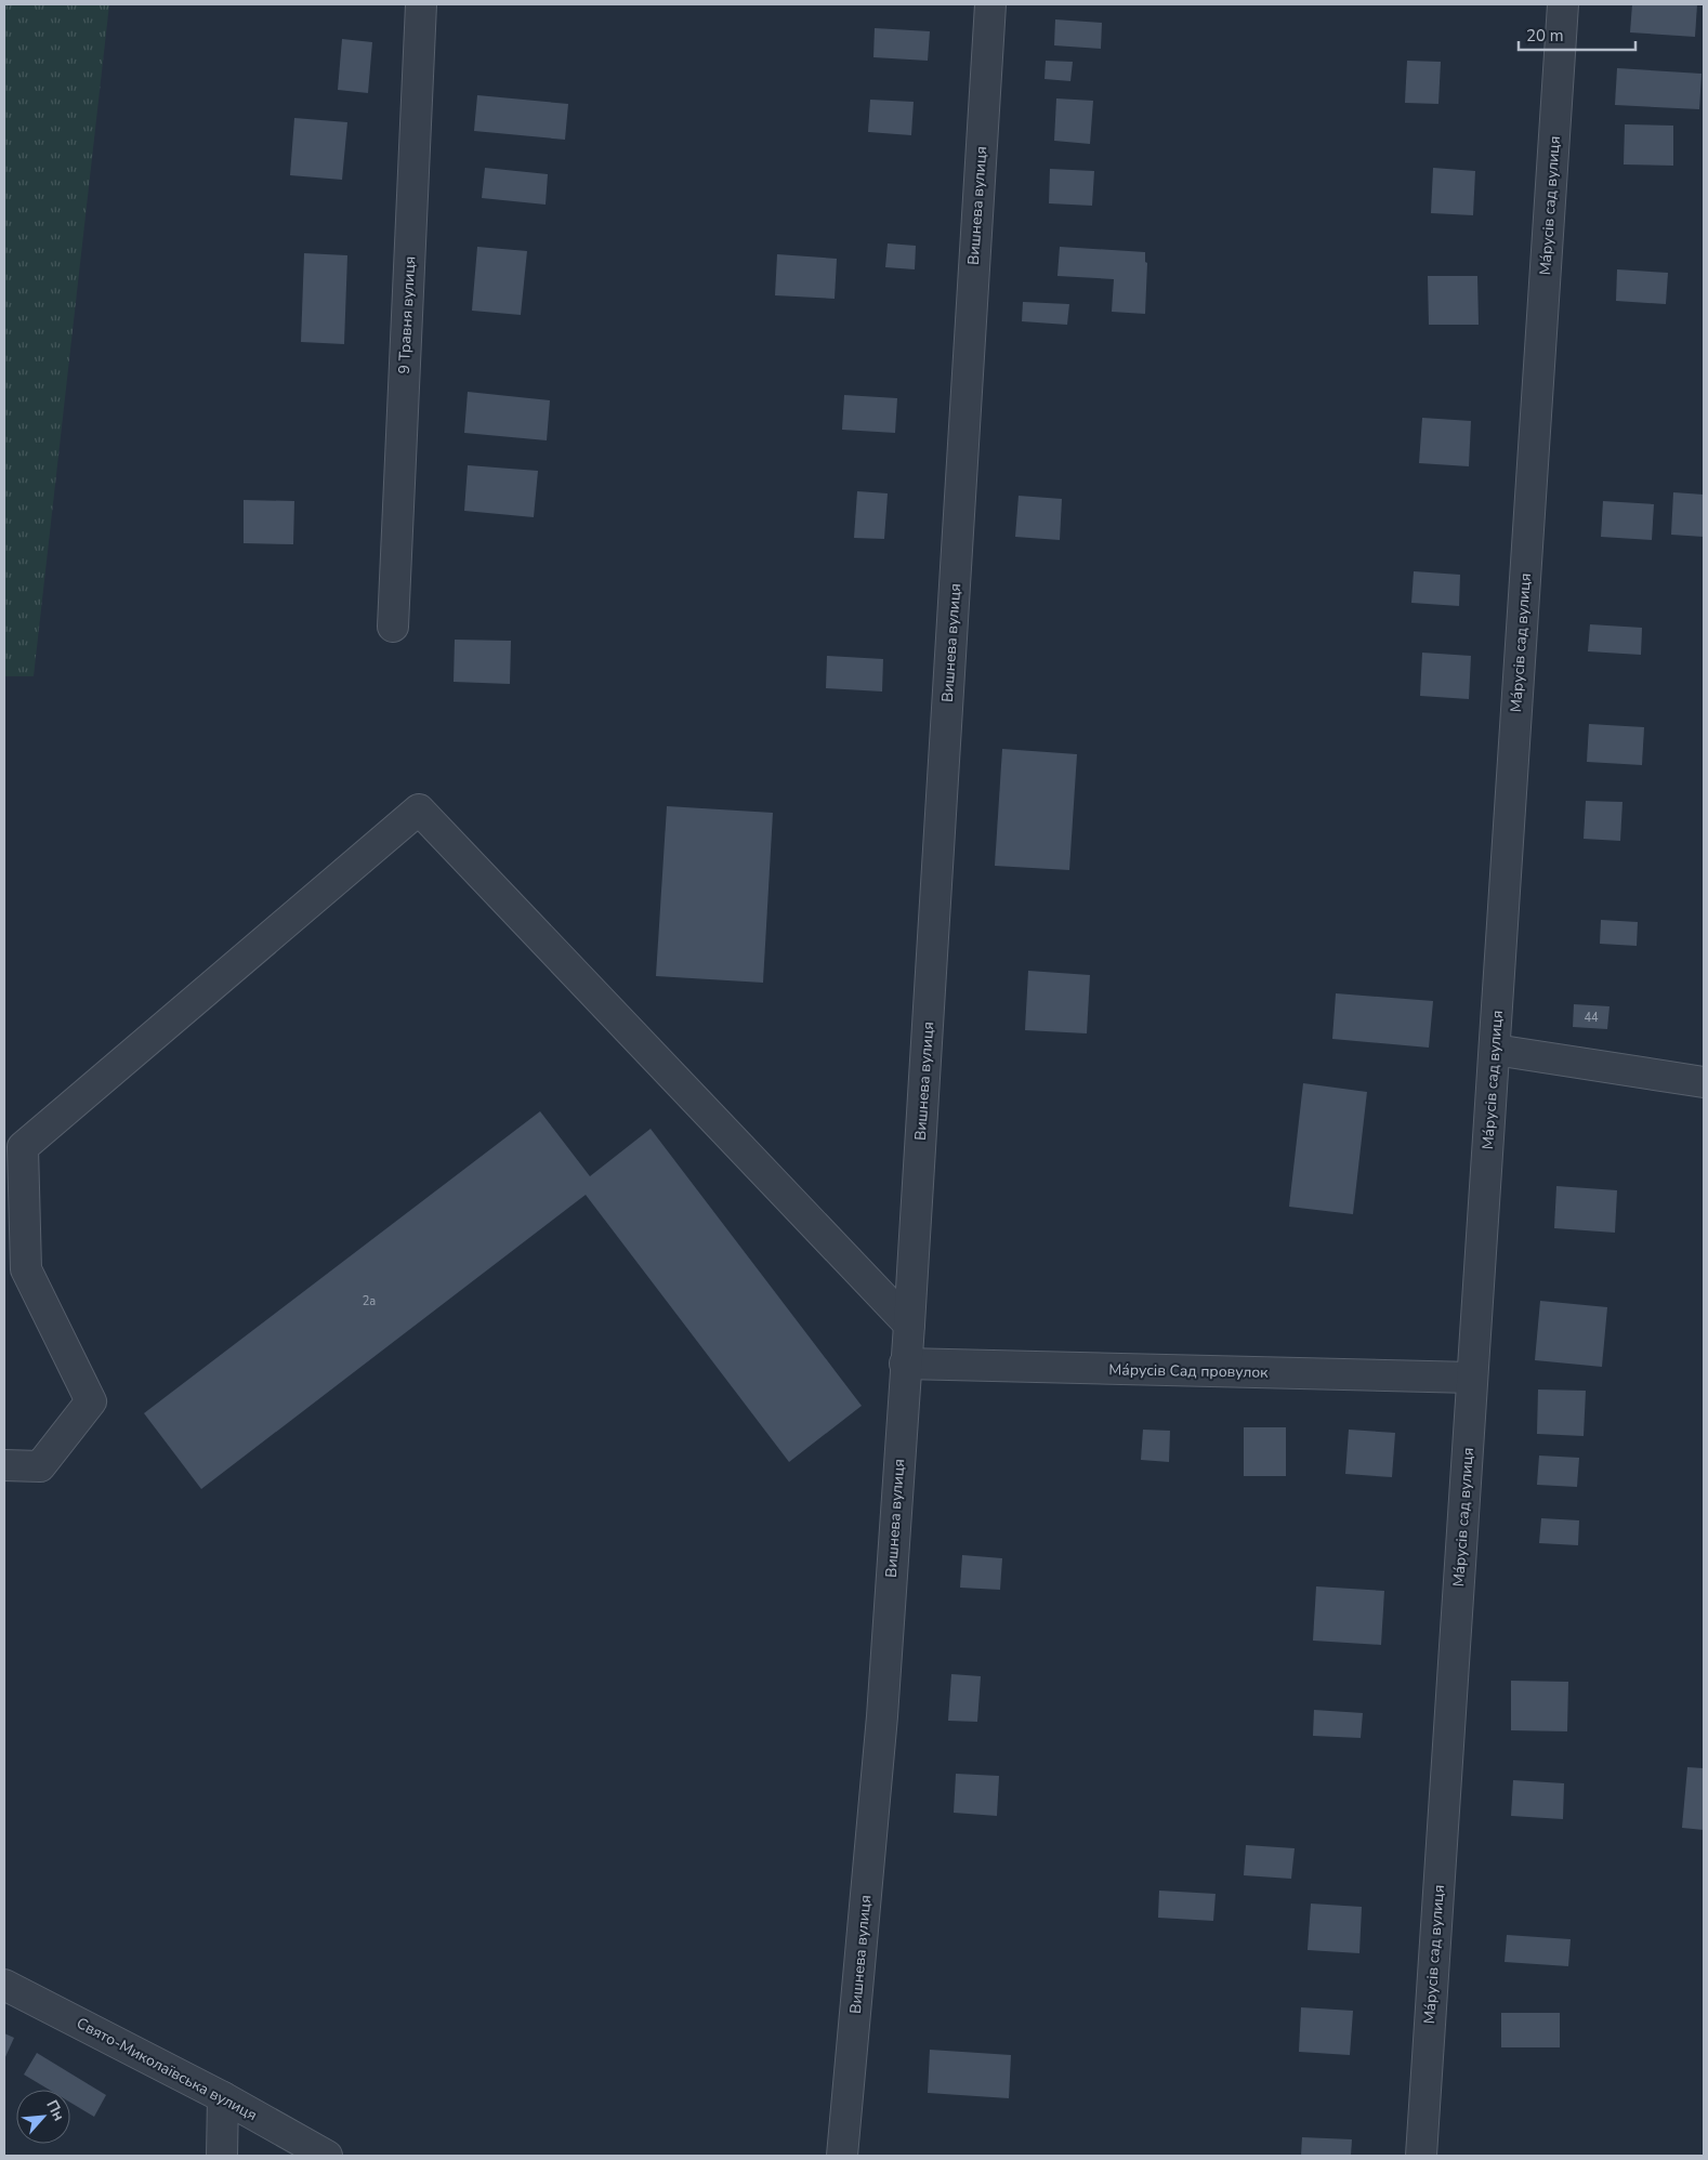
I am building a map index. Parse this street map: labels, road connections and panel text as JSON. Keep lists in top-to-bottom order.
{
  "streets": {
    "street": [
      "Вишнева вулиця",
      "Мáрусів сад вулиця",
      "9 Травня вулиця",
      "Мáрусів Сад провулок",
      "Свято-Миколаївська вулиця"
    ]
  },
  "crossings": [
    ["Вишнева вулиця", "Мáрусів Сад провулок"],
    ["Мáрусів сад вулиця", "Мáрусів Сад провулок"]
  ],
  "house_numbers": ["44", "2а"],
  "scale_bar": "20 m",
  "north": "top right"
}
